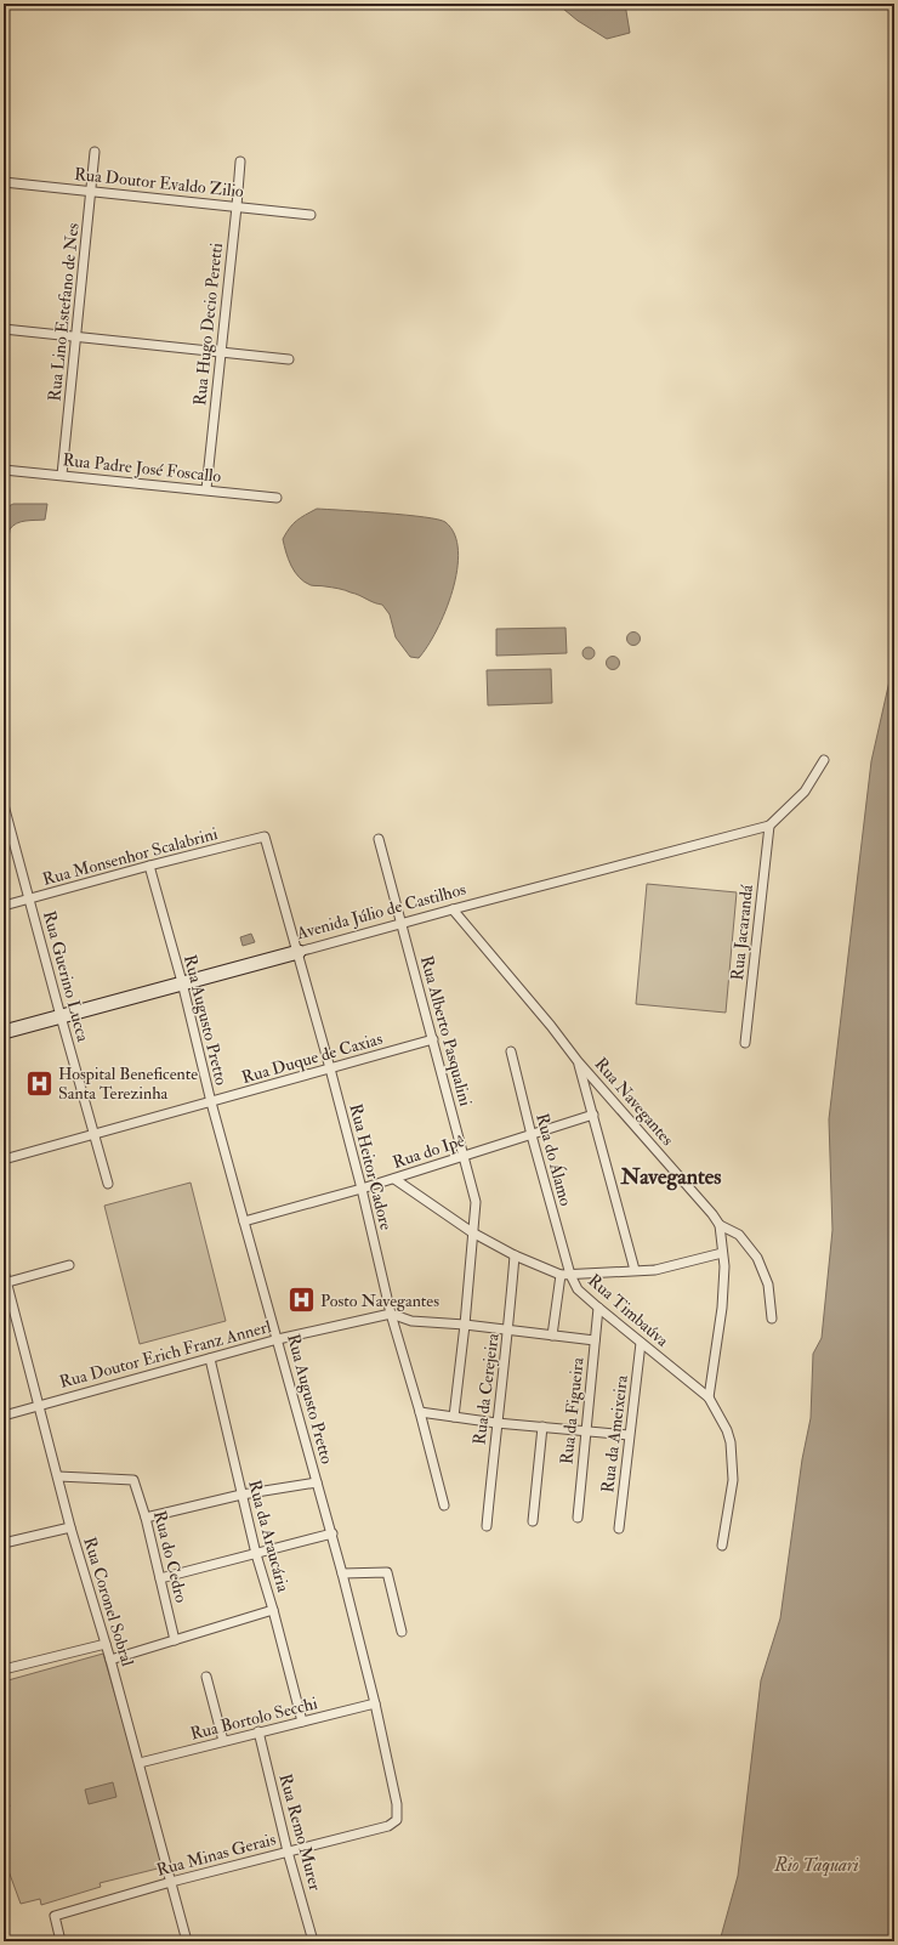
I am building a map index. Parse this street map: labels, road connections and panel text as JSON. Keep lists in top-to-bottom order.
{
  "streets": {
    "street": [
      "Rua Doutor Evaldo Zilio",
      "Rua Lino Estefano de Nes",
      "Rua Hugo Decio Peretti",
      "Rua Padre José Foscallo",
      "Rua Monsenhor Scalabrini",
      "Avenida Júlio de Castilhos",
      "Rua Jacarandá",
      "Rua Guerino Lucca",
      "Rua Augusto Pretto",
      "Rua Alberto Pasqualini",
      "Rua Duque de Caxias",
      "Rua Navegantes",
      "Rua do Ipê",
      "Rua do Álamo",
      "Rua Heitor Cadore",
      "Rua Timbaúva",
      "Rua Doutor Erich Franz Annerl",
      "Rua da Cerejeira",
      "Rua da Figueira",
      "Rua da Ameixeira",
      "Rua da Araucária",
      "Rua do Cedro",
      "Rua Coronel Sobral",
      "Rua Bortolo Secchi",
      "Rua Remo Murer",
      "Rua Minas Gerais"
    ]
  },
  "crossings": [
    ["Rua Doutor Evaldo Zilio", "Rua Lino Estefano de Nes"],
    ["Rua Doutor Evaldo Zilio", "Rua Hugo Decio Peretti"],
    ["Rua Lino Estefano de Nes", "Rua Padre José Foscallo"],
    ["Rua Hugo Decio Peretti", "Rua Padre José Foscallo"],
    ["Rua Monsenhor Scalabrini", "Rua Guerino Lucca"],
    ["Rua Monsenhor Scalabrini", "Rua Augusto Pretto"],
    ["Rua Monsenhor Scalabrini", "Rua Heitor Cadore"],
    ["Avenida Júlio de Castilhos", "Rua Jacarandá"],
    ["Avenida Júlio de Castilhos", "Rua Guerino Lucca"],
    ["Avenida Júlio de Castilhos", "Rua Augusto Pretto"],
    ["Avenida Júlio de Castilhos", "Rua Alberto Pasqualini"],
    ["Avenida Júlio de Castilhos", "Rua Navegantes"],
    ["Avenida Júlio de Castilhos", "Rua Heitor Cadore"],
    ["Rua Guerino Lucca", "Rua Duque de Caxias"],
    ["Rua Augusto Pretto", "Rua Duque de Caxias"],
    ["Rua Augusto Pretto", "Rua do Ipê"],
    ["Rua Augusto Pretto", "Rua Doutor Erich Franz Annerl"],
    ["Rua Augusto Pretto", "Rua Bortolo Secchi"],
    ["Rua Augusto Pretto", "Rua Minas Gerais"],
    ["Rua Alberto Pasqualini", "Rua Duque de Caxias"],
    ["Rua Alberto Pasqualini", "Rua do Ipê"],
    ["Rua Alberto Pasqualini", "Rua Timbaúva"],
    ["Rua Duque de Caxias", "Rua Heitor Cadore"],
    ["Rua do Ipê", "Rua do Álamo"],
    ["Rua do Ipê", "Rua Heitor Cadore"],
    ["Rua do Ipê", "Rua Timbaúva"],
    ["Rua do Álamo", "Rua Timbaúva"],
    ["Rua Heitor Cadore", "Rua Doutor Erich Franz Annerl"],
    ["Rua Timbaúva", "Rua da Cerejeira"],
    ["Rua Timbaúva", "Rua da Figueira"],
    ["Rua Timbaúva", "Rua da Ameixeira"],
    ["Rua Doutor Erich Franz Annerl", "Rua da Araucária"],
    ["Rua Doutor Erich Franz Annerl", "Rua Coronel Sobral"],
    ["Rua da Araucária", "Rua Bortolo Secchi"],
    ["Rua do Cedro", "Rua Coronel Sobral"],
    ["Rua Coronel Sobral", "Rua Bortolo Secchi"],
    ["Rua Coronel Sobral", "Rua Minas Gerais"],
    ["Rua Bortolo Secchi", "Rua Remo Murer"],
    ["Rua Remo Murer", "Rua Minas Gerais"]
  ],
  "districts": ["Navegantes"],
  "water": ["Rio Taquari"],
  "places": {
    "hospital": ["Hospital Beneficente Santa Terezinha", "Posto Navegantes"]
  }
}
